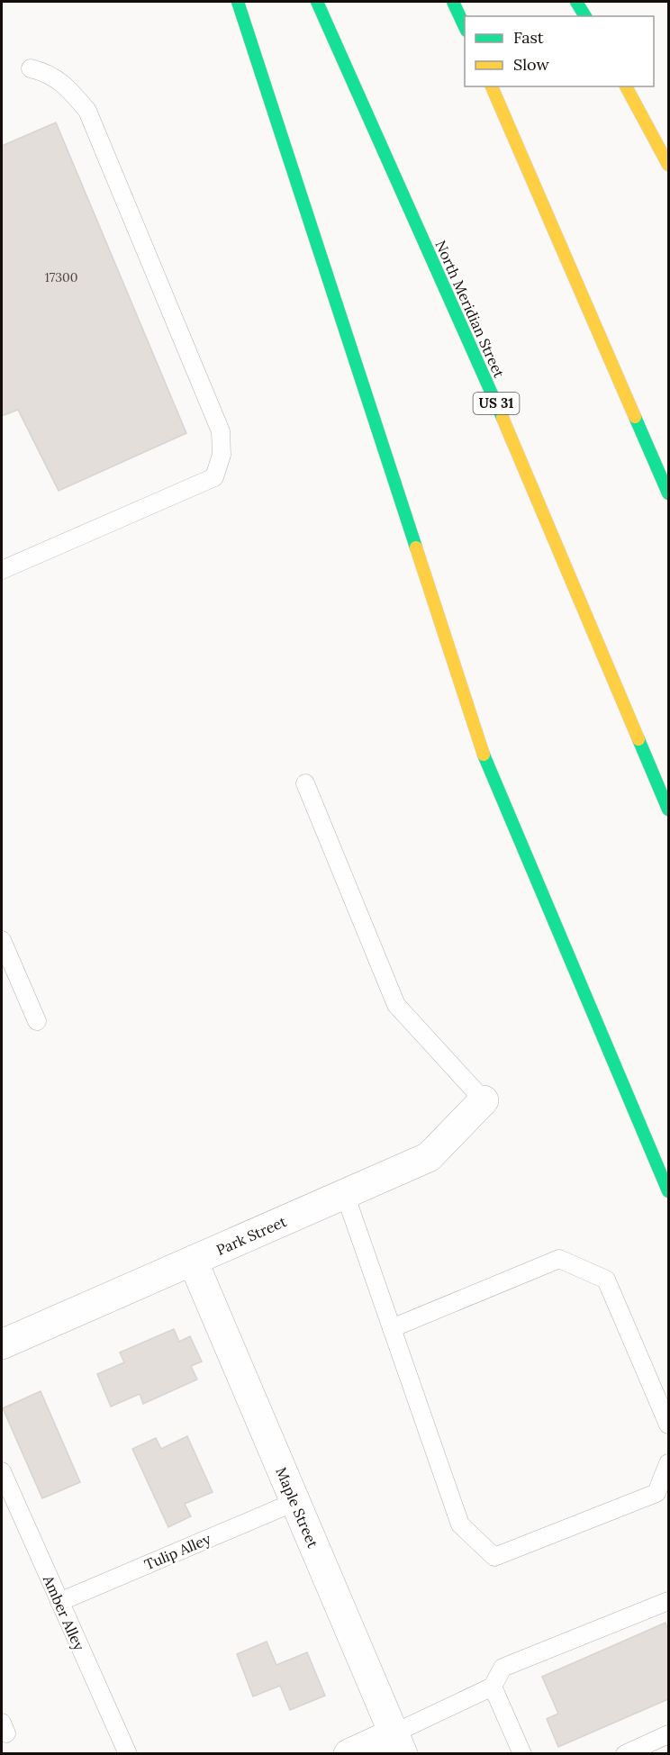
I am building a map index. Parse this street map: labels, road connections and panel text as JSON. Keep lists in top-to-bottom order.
{
  "streets": {
    "highway": ["North Meridian Street", "US 31"],
    "street": ["Park Street", "Maple Street"],
    "lane": ["Tulip Alley", "Amber Alley"]
  },
  "crossings": [
    ["Park Street", "Maple Street"],
    ["Maple Street", "Tulip Alley"],
    ["Tulip Alley", "Amber Alley"]
  ],
  "house_numbers": ["17300"],
  "legend": ["Fast", "Slow"]
}
